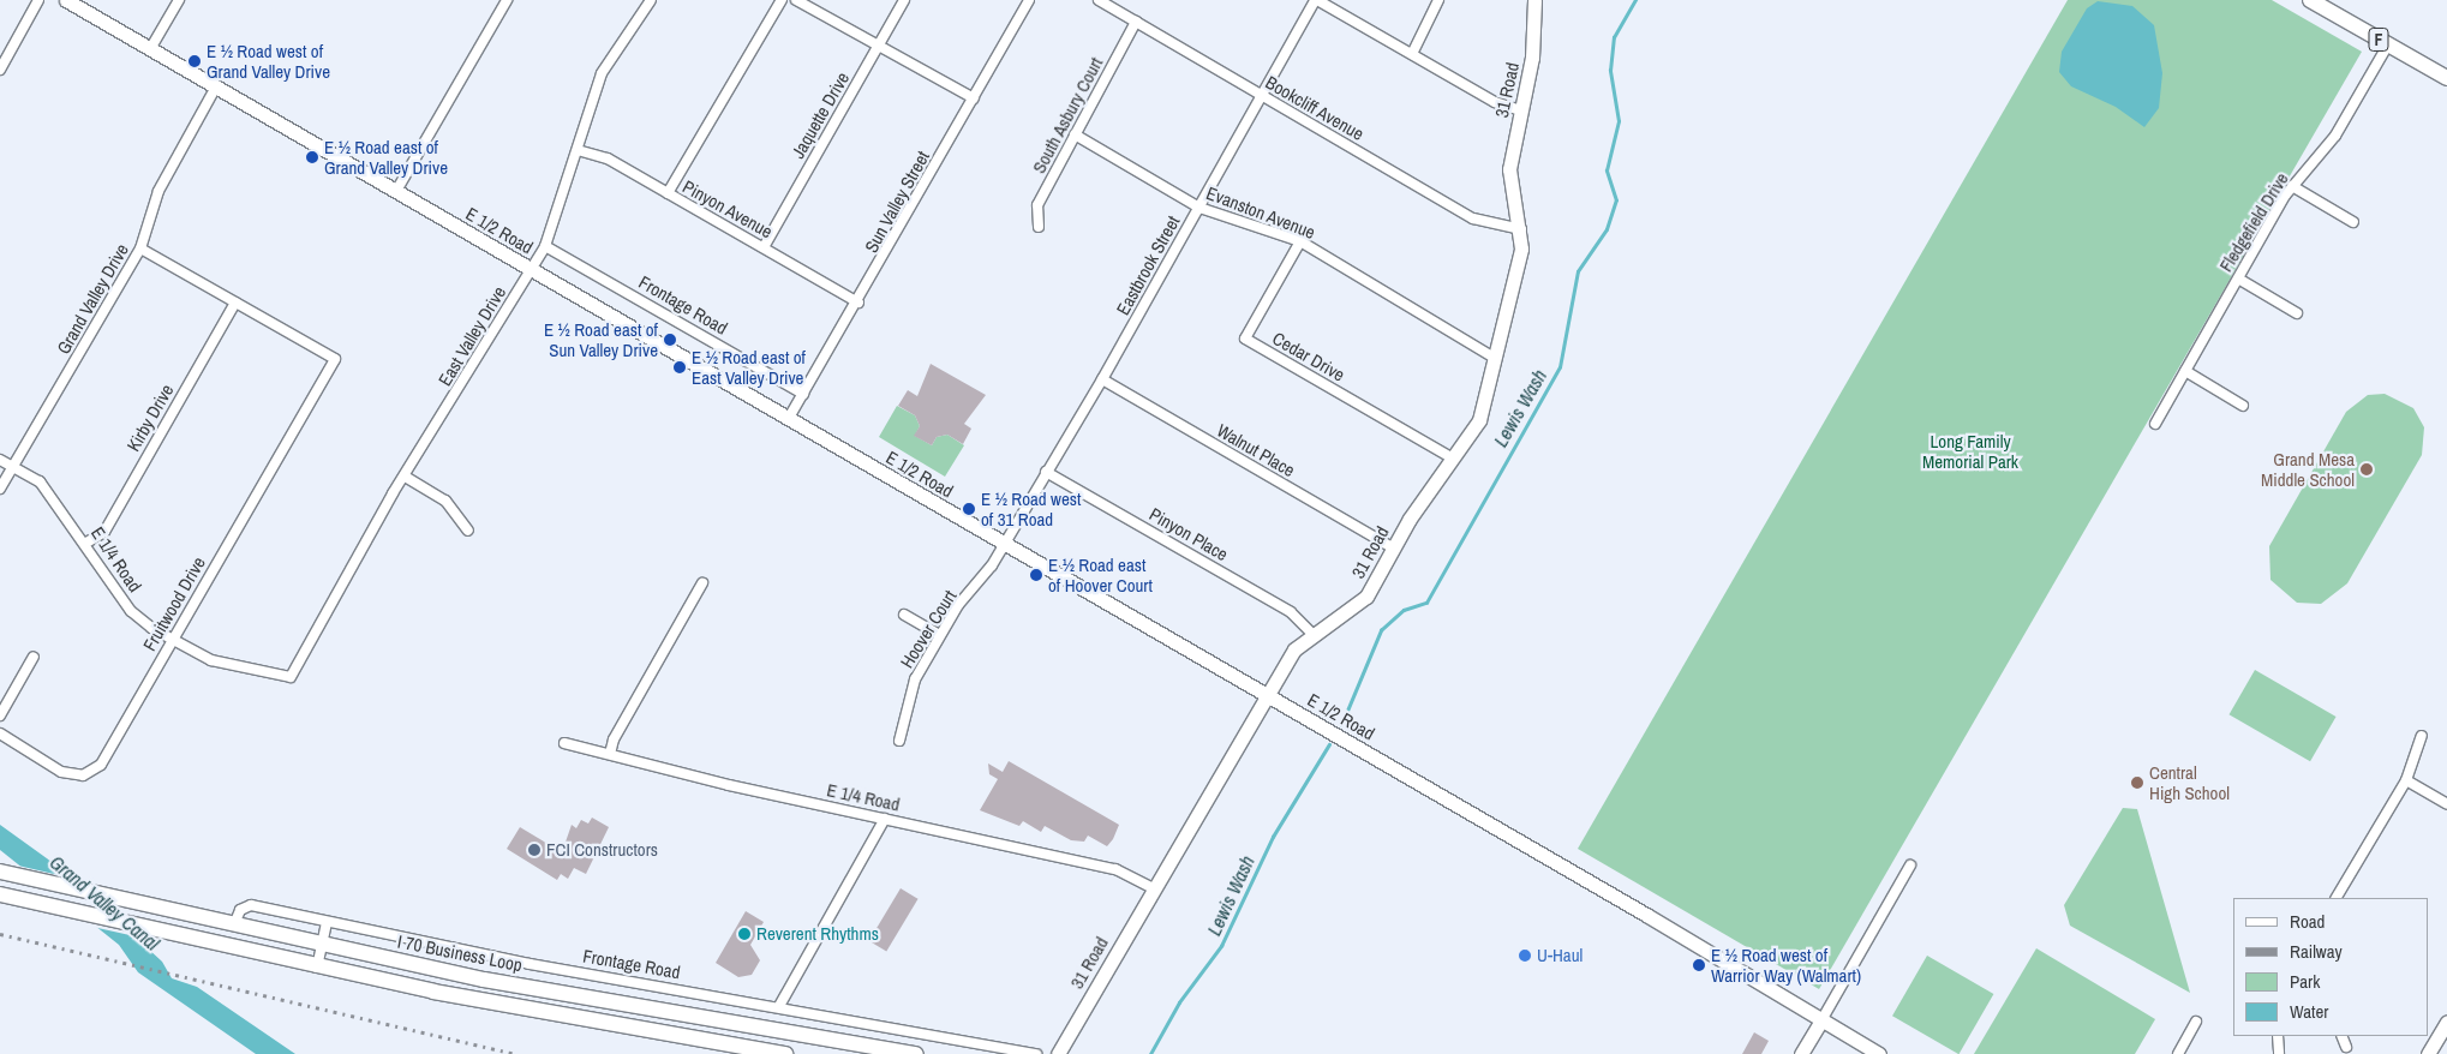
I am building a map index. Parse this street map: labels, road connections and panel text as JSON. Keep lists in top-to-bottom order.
{
  "streets": {
    "main road": [
      "F",
      "31 Road",
      "E 1/2 Road",
      "I 70 Business Loop"
    ],
    "street": [
      "Bookcliff Avenue",
      "Jaquette Drive",
      "South Asbury Court",
      "Sun Valley Street",
      "Pinyon Avenue",
      "Evanston Avenue",
      "Fledgefield Drive",
      "Eastbrook Street",
      "Grand Valley Drive",
      "Frontage Road",
      "East Valley Drive",
      "Cedar Drive",
      "Kirby Drive",
      "Walnut Place",
      "Pinyon Place",
      "E 1/4 Road",
      "Fruitwood Drive",
      "Hoover Court"
    ]
  },
  "crossings": [
    ["F", "Fledgefield Drive"],
    ["31 Road", "Bookcliff Avenue"],
    ["31 Road", "Evanston Avenue"],
    ["31 Road", "E 1/2 Road"],
    ["31 Road", "Cedar Drive"],
    ["31 Road", "Walnut Place"],
    ["31 Road", "Pinyon Place"],
    ["31 Road", "E 1/4 Road"],
    ["Bookcliff Avenue", "South Asbury Court"],
    ["Bookcliff Avenue", "Eastbrook Street"],
    ["Jaquette Drive", "Pinyon Avenue"],
    ["South Asbury Court", "Evanston Avenue"],
    ["Sun Valley Street", "Pinyon Avenue"],
    ["Sun Valley Street", "E 1/2 Road"],
    ["Sun Valley Street", "Frontage Road"],
    ["Pinyon Avenue", "East Valley Drive"],
    ["Evanston Avenue", "Eastbrook Street"],
    ["Evanston Avenue", "Cedar Drive"],
    ["E 1/2 Road", "Eastbrook Street"],
    ["E 1/2 Road", "Grand Valley Drive"],
    ["E 1/2 Road", "East Valley Drive"],
    ["E 1/2 Road", "Hoover Court"],
    ["Eastbrook Street", "Walnut Place"],
    ["Eastbrook Street", "Pinyon Place"],
    ["Eastbrook Street", "Hoover Court"],
    ["Grand Valley Drive", "E 1/4 Road"],
    ["Frontage Road", "East Valley Drive"],
    ["Frontage Road", "I 70 Business Loop"],
    ["East Valley Drive", "E 1/4 Road"],
    ["Kirby Drive", "E 1/4 Road"],
    ["Kirby Drive", "Fruitwood Drive"],
    ["E 1/4 Road", "Fruitwood Drive"]
  ],
  "water": ["Lewis Wash", "Grand Valley Canal"],
  "parks": ["Long Family Memorial Park"],
  "places": [
    "E ½ Road west of Grand Valley Drive",
    "E ½ Road east of Grand Valley Drive",
    "E ½ Road east of Sun Valley Drive",
    "E ½ Road east of East Valley Drive",
    "Grand Mesa Middle School",
    "E ½ Road west of 31 Road",
    "E ½ Road east of Hoover Court",
    "Central High School",
    "FCI Constructors",
    "Reverent Rhythms",
    "U-Haul",
    "E ½ Road west of Warrior Way (Walmart)"
  ],
  "legend": [
    "Road",
    "Railway",
    "Park",
    "Water"
  ]
}
